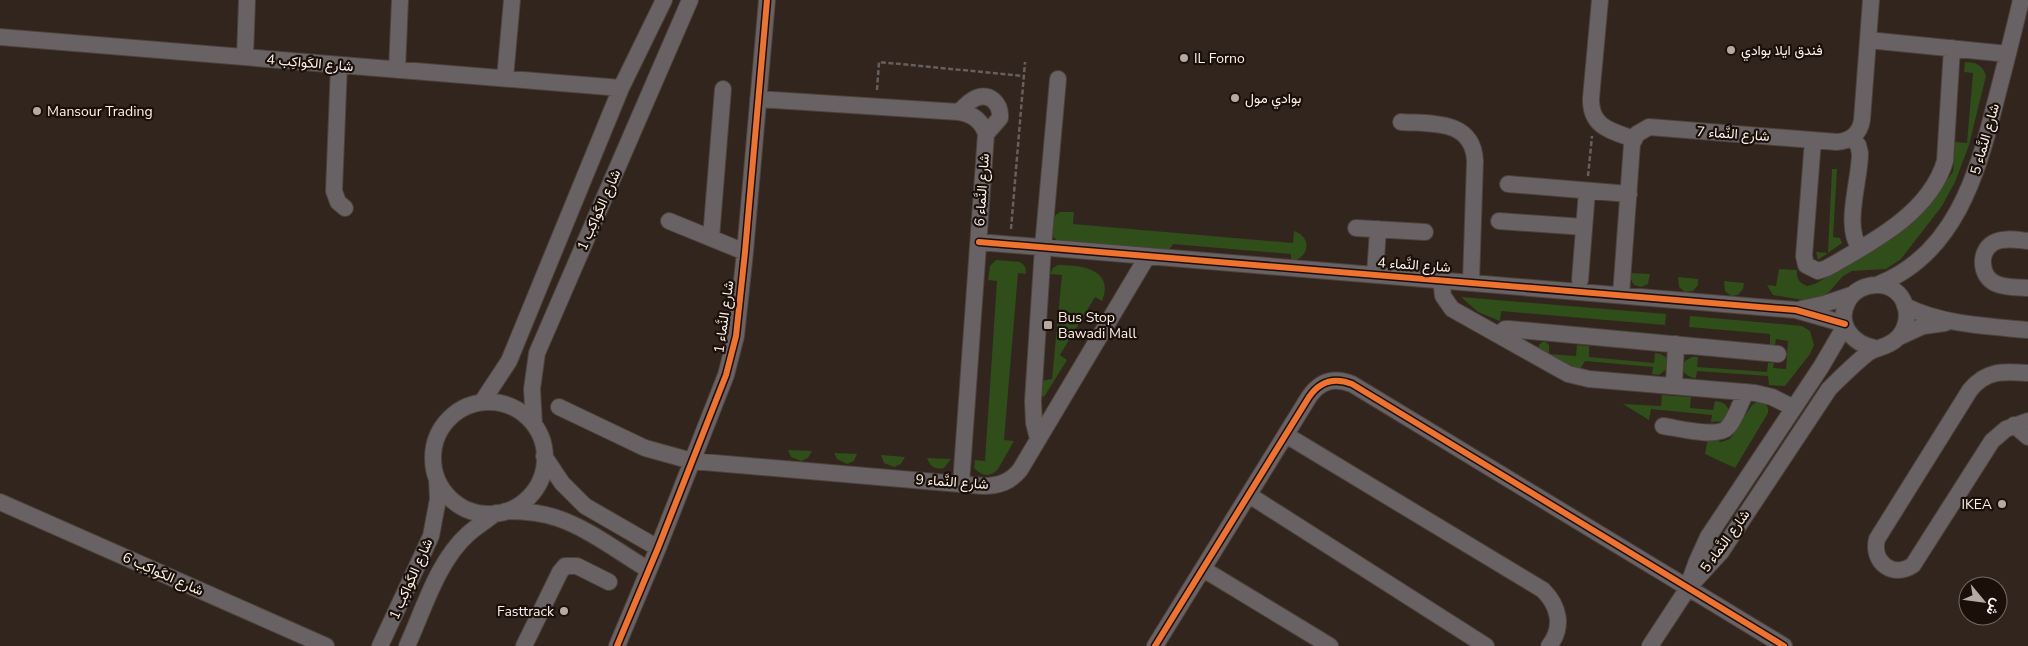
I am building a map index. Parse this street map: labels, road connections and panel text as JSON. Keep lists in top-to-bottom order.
{
  "streets": {
    "street": [
      "شارع الكَواكِب 4",
      "شارع النَّماء 7",
      "شارع النَّماء 5",
      "شارع النَّماء 6",
      "شارع الكَواكِب 1",
      "شارع النَّماء 4",
      "شارع النَّماء 1",
      "شارع النَّماء 9",
      "شارع الكَواكِب 6"
    ]
  },
  "crossings": [
    ["شارع الكَواكِب 4", "شارع الكَواكِب 1"],
    ["شارع النَّماء 5", "شارع النَّماء 4"],
    ["شارع النَّماء 6", "شارع النَّماء 4"],
    ["شارع النَّماء 6", "شارع النَّماء 1"],
    ["شارع النَّماء 6", "شارع النَّماء 9"],
    ["شارع النَّماء 4", "شارع النَّماء 9"],
    ["شارع النَّماء 1", "شارع النَّماء 9"]
  ],
  "places": {
    "other": [
      "فندق ايلا بوادي",
      "IL Forno",
      "بوادي مول",
      "Mansour Trading",
      "IKEA",
      "Fasttrack"
    ],
    "transit": ["Bus Stop Bawadi Mall"]
  },
  "north": "bottom right"
}
